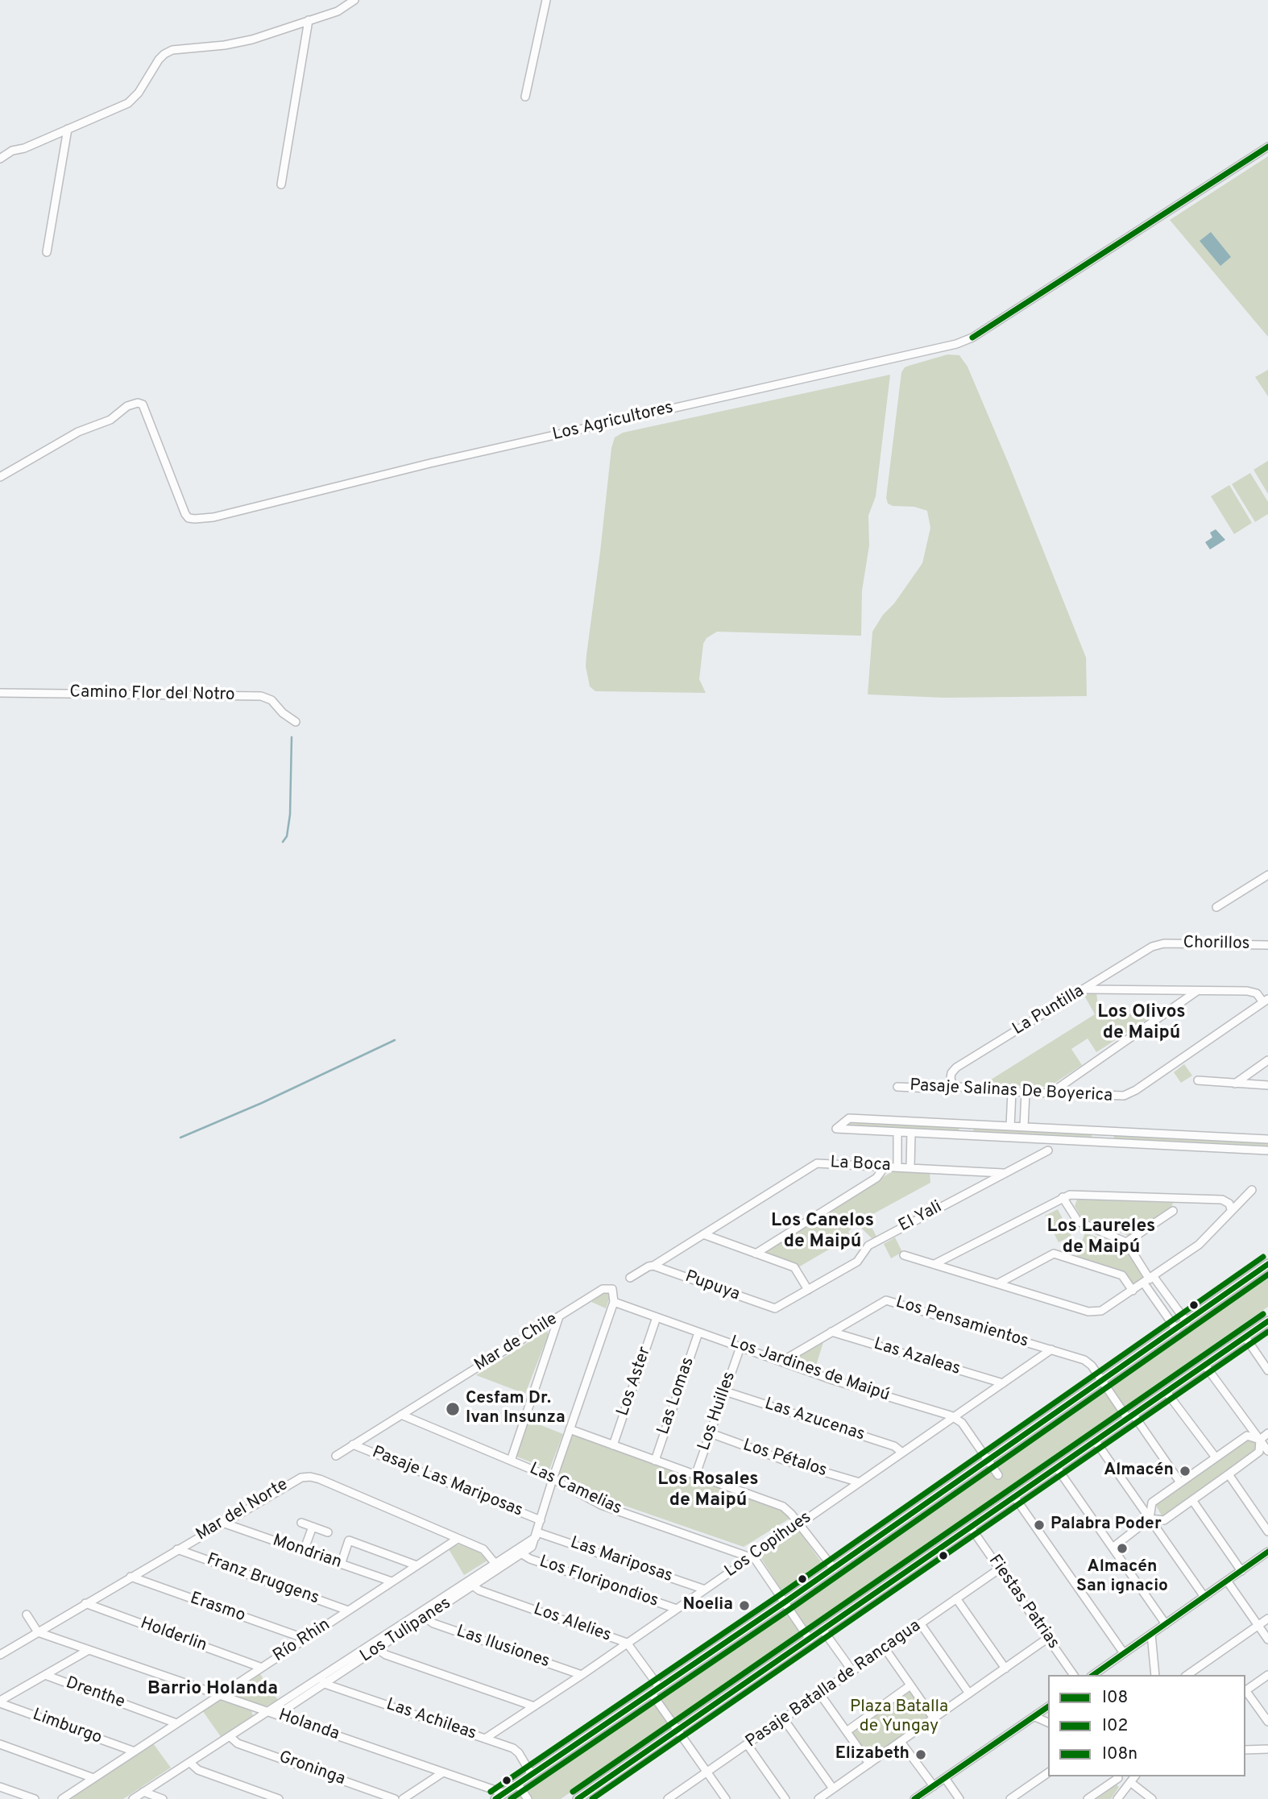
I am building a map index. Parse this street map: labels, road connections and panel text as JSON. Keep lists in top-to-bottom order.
{
  "streets": {
    "street": [
      "Los Agricultores",
      "Camino Flor del Notro",
      "Chorillos",
      "La Puntilla",
      "Pasaje Salinas De Boyerica",
      "La Boca",
      "El Yali",
      "Pupuya",
      "Los Pensamientos",
      "Mar de Chile",
      "Las Azaleas",
      "Los Jardines de Maipú",
      "Los Aster",
      "Las Lomas",
      "Los Huilles",
      "Las Azucenas",
      "Los Pétalos",
      "Pasaje Las Mariposas",
      "Las Camelias",
      "Mar del Norte",
      "Los Copihues",
      "Mondrian",
      "Las Mariposas",
      "Franz Bruggens",
      "Los Floripondios",
      "Fiestas Patrias",
      "Erasmo",
      "Los Alelies",
      "Los Tulipanes",
      "Holderlin",
      "Río Rhin",
      "Las Ilusiones",
      "Pasaje Batalla de Rancagua",
      "Drenthe",
      "Las Achileas",
      "Holanda",
      "Limburgo",
      "Groninga"
    ]
  },
  "crossings": [
    ["Chorillos", "La Puntilla"],
    ["La Puntilla", "Pasaje Salinas De Boyerica"],
    ["La Boca", "El Yali"],
    ["La Boca", "Pupuya"],
    ["El Yali", "Pupuya"],
    ["Los Pensamientos", "Las Azaleas"],
    ["Los Pensamientos", "Los Jardines de Maipú"],
    ["Los Pensamientos", "Los Copihues"],
    ["Mar de Chile", "Pasaje Las Mariposas"],
    ["Mar de Chile", "Las Camelias"],
    ["Mar de Chile", "Los Tulipanes"],
    ["Las Azaleas", "Los Copihues"],
    ["Los Jardines de Maipú", "Los Aster"],
    ["Los Jardines de Maipú", "Las Lomas"],
    ["Los Jardines de Maipú", "Los Huilles"],
    ["Los Jardines de Maipú", "Los Copihues"],
    ["Los Jardines de Maipú", "Los Tulipanes"],
    ["Los Huilles", "Las Azucenas"],
    ["Los Huilles", "Los Pétalos"],
    ["Las Azucenas", "Los Copihues"],
    ["Los Pétalos", "Los Copihues"],
    ["Pasaje Las Mariposas", "Los Tulipanes"],
    ["Las Camelias", "Los Copihues"],
    ["Las Camelias", "Los Tulipanes"],
    ["Mar del Norte", "Mondrian"],
    ["Mar del Norte", "Franz Bruggens"],
    ["Mar del Norte", "Erasmo"],
    ["Mar del Norte", "Los Tulipanes"],
    ["Mar del Norte", "Holderlin"],
    ["Mar del Norte", "Río Rhin"],
    ["Mar del Norte", "Holanda"],
    ["Los Copihues", "Las Mariposas"],
    ["Los Copihues", "Los Floripondios"],
    ["Los Copihues", "Los Alelies"],
    ["Los Copihues", "Las Ilusiones"],
    ["Los Copihues", "Las Achileas"],
    ["Mondrian", "Río Rhin"],
    ["Las Mariposas", "Los Tulipanes"],
    ["Franz Bruggens", "Río Rhin"],
    ["Los Floripondios", "Los Tulipanes"],
    ["Fiestas Patrias", "Pasaje Batalla de Rancagua"],
    ["Erasmo", "Río Rhin"],
    ["Los Alelies", "Los Tulipanes"],
    ["Los Alelies", "Pasaje Batalla de Rancagua"],
    ["Los Tulipanes", "Las Ilusiones"],
    ["Los Tulipanes", "Las Achileas"],
    ["Los Tulipanes", "Holanda"],
    ["Los Tulipanes", "Groninga"],
    ["Holderlin", "Río Rhin"],
    ["Río Rhin", "Drenthe"],
    ["Río Rhin", "Holanda"],
    ["Río Rhin", "Limburgo"]
  ],
  "districts": [
    "Los Olivos de Maipú",
    "Los Canelos de Maipú",
    "Los Laureles de Maipú",
    "Los Rosales de Maipú",
    "Barrio Holanda"
  ],
  "parks": ["Plaza Batalla de Yungay"],
  "places": [
    "Cesfam Dr. Ivan Insunza",
    "Almacén",
    "Palabra Poder",
    "Almacén San ignacio",
    "Noelia",
    "Elizabeth"
  ],
  "lines": ["transit line I08", "transit line I08n", "transit line I02"],
  "legend": ["I08", "I02", "I08n"]
}
